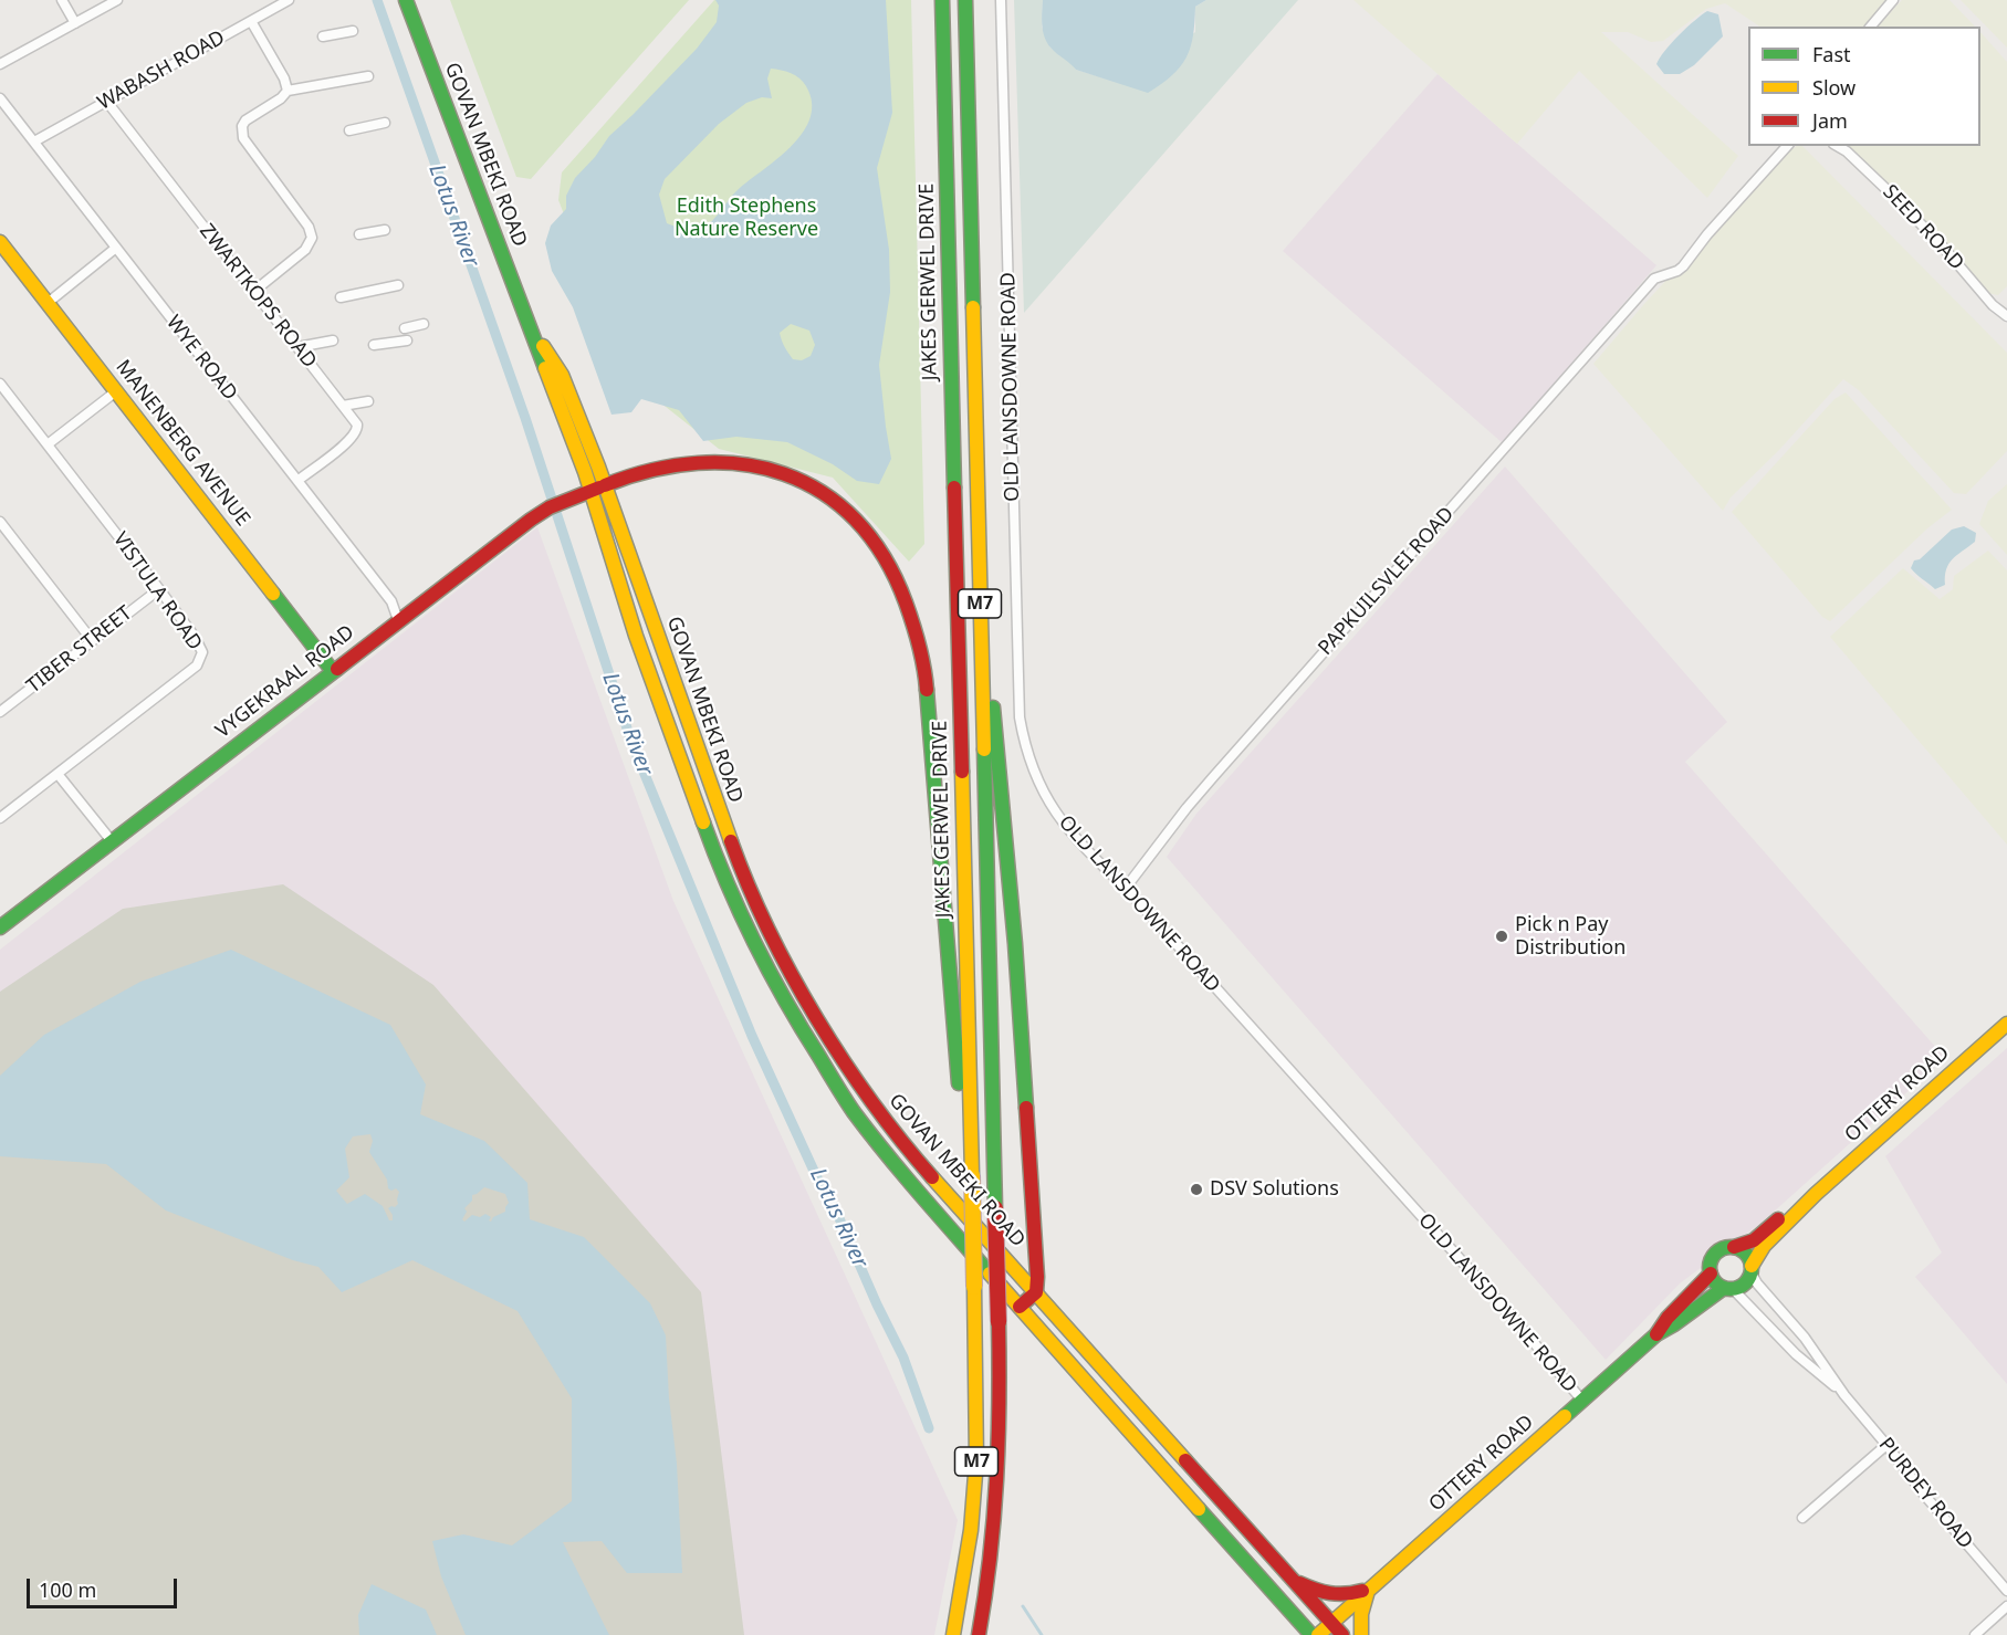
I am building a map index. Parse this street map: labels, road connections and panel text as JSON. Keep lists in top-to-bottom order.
{
  "streets": {
    "main road": [
      "GOVAN MBEKI ROAD",
      "JAKES GERWEL DRIVE",
      "MANENBERG AVENUE",
      "M7",
      "VYGEKRAAL ROAD",
      "OTTERY ROAD"
    ],
    "street": [
      "WABASH ROAD",
      "SEED ROAD",
      "ZWARTKOPS ROAD",
      "WYE ROAD",
      "OLD LANSDOWNE ROAD",
      "PAPKUILSVLEI ROAD",
      "VISTULA ROAD",
      "TIBER STREET",
      "PURDEY ROAD"
    ]
  },
  "crossings": [
    ["WABASH ROAD", "ZWARTKOPS ROAD"],
    ["WABASH ROAD", "WYE ROAD"],
    ["GOVAN MBEKI ROAD", "VYGEKRAAL ROAD"],
    ["GOVAN MBEKI ROAD", "OTTERY ROAD"],
    ["JAKES GERWEL DRIVE", "VYGEKRAAL ROAD"],
    ["ZWARTKOPS ROAD", "WYE ROAD"],
    ["WYE ROAD", "VYGEKRAAL ROAD"],
    ["OLD LANSDOWNE ROAD", "PAPKUILSVLEI ROAD"],
    ["OLD LANSDOWNE ROAD", "OTTERY ROAD"],
    ["MANENBERG AVENUE", "VYGEKRAAL ROAD"],
    ["VISTULA ROAD", "TIBER STREET"],
    ["OTTERY ROAD", "PURDEY ROAD"]
  ],
  "water": ["Lotus River"],
  "parks": ["Edith Stephens Nature Reserve"],
  "places": ["Pick n Pay Distribution", "DSV Solutions"],
  "legend": ["Fast", "Slow", "Jam"],
  "scale_bar": "100 m"
}
